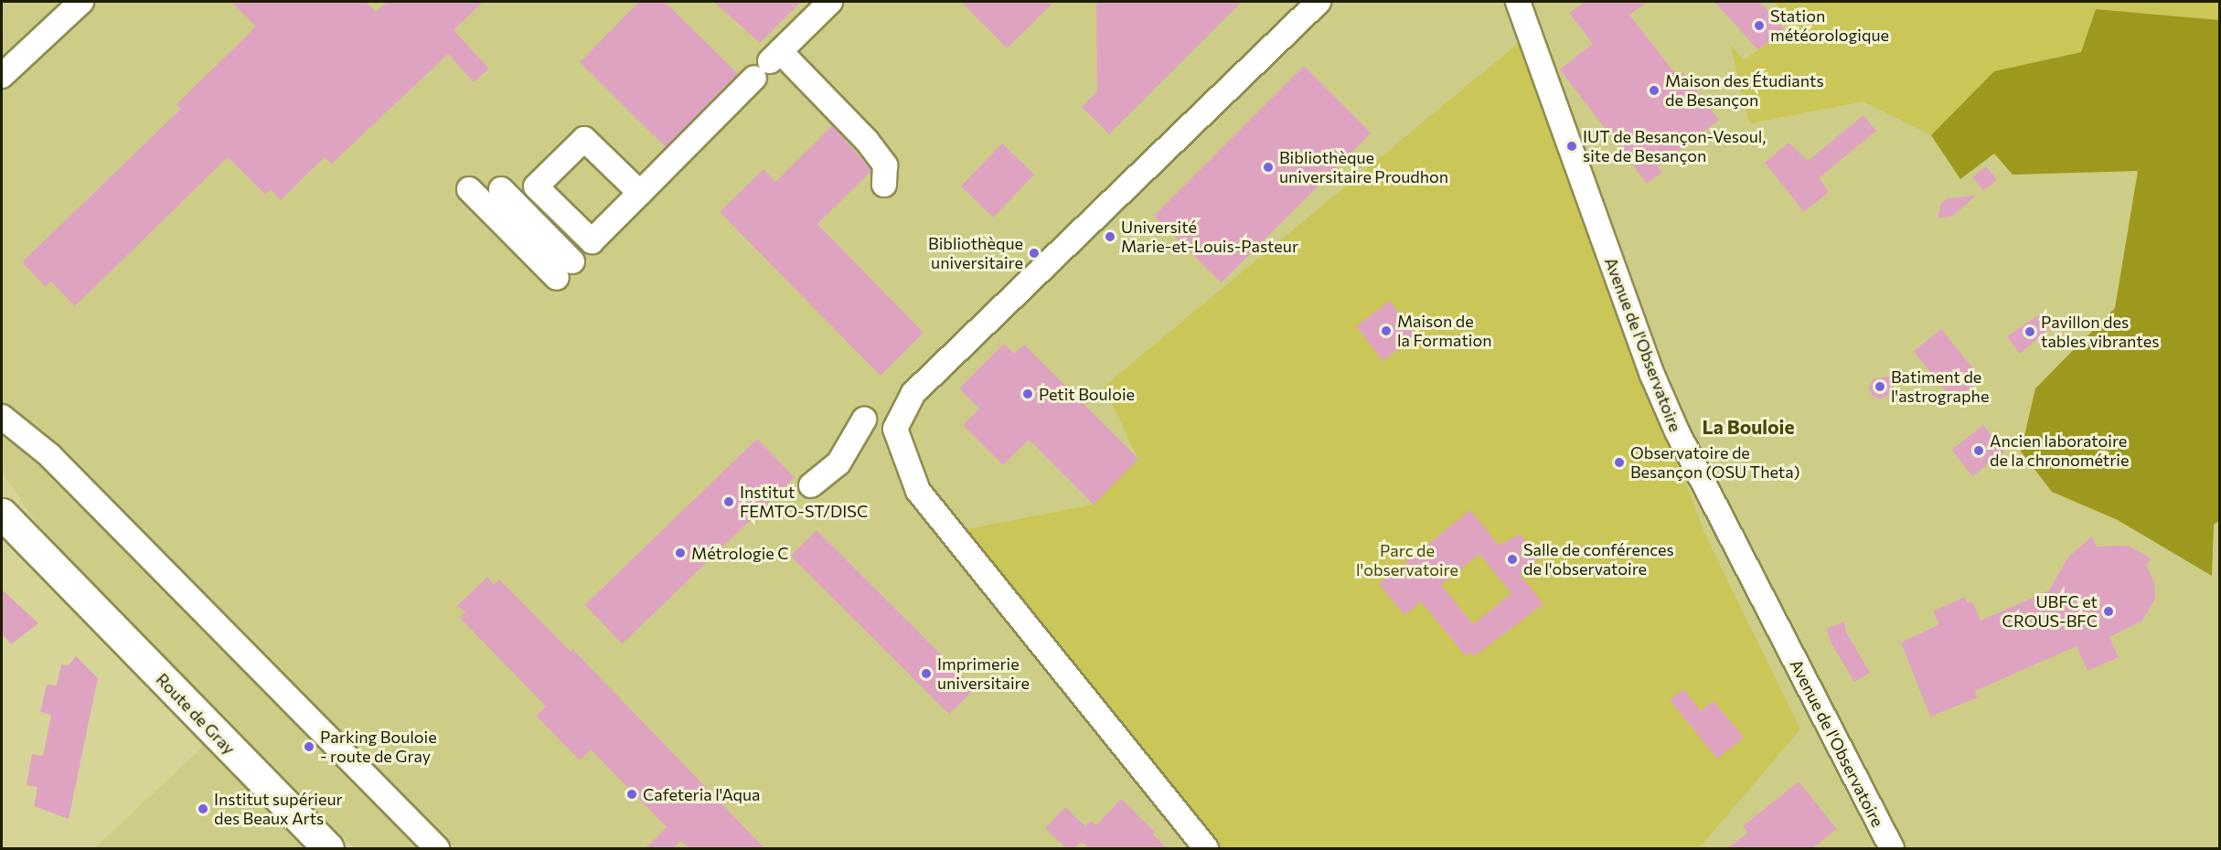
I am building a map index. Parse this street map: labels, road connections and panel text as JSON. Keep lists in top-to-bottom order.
{
  "streets": {
    "main road": ["Route de Gray"],
    "street": ["Avenue de l'Observatoire"]
  },
  "districts": ["La Bouloie"],
  "parks": ["Parc de l'observatoire"],
  "places": [
    "Station météorologique",
    "Maison des Étudiants de Besançon",
    "IUT de Besançon-Vesoul, site de Besançon",
    "Bibliothèque universitaire Proudhon",
    "Université Marie-et-Louis-Pasteur",
    "Bibliothèque universitaire",
    "Maison de la Formation",
    "Pavillon des tables vibrantes",
    "Batiment de l'astrographe",
    "Petit Bouloie",
    "Ancien laboratoire de la chronométrie",
    "Observatoire de Besançon (OSU Theta)",
    "Institut FEMTO-ST/DISC",
    "Métrologie C",
    "Salle de conférences de l'observatoire",
    "UBFC et CROUS-BFC",
    "Imprimerie universitaire",
    "Parking Bouloie - route de Gray",
    "Cafeteria l'Aqua",
    "Institut supérieur des Beaux Arts"
  ]
}
